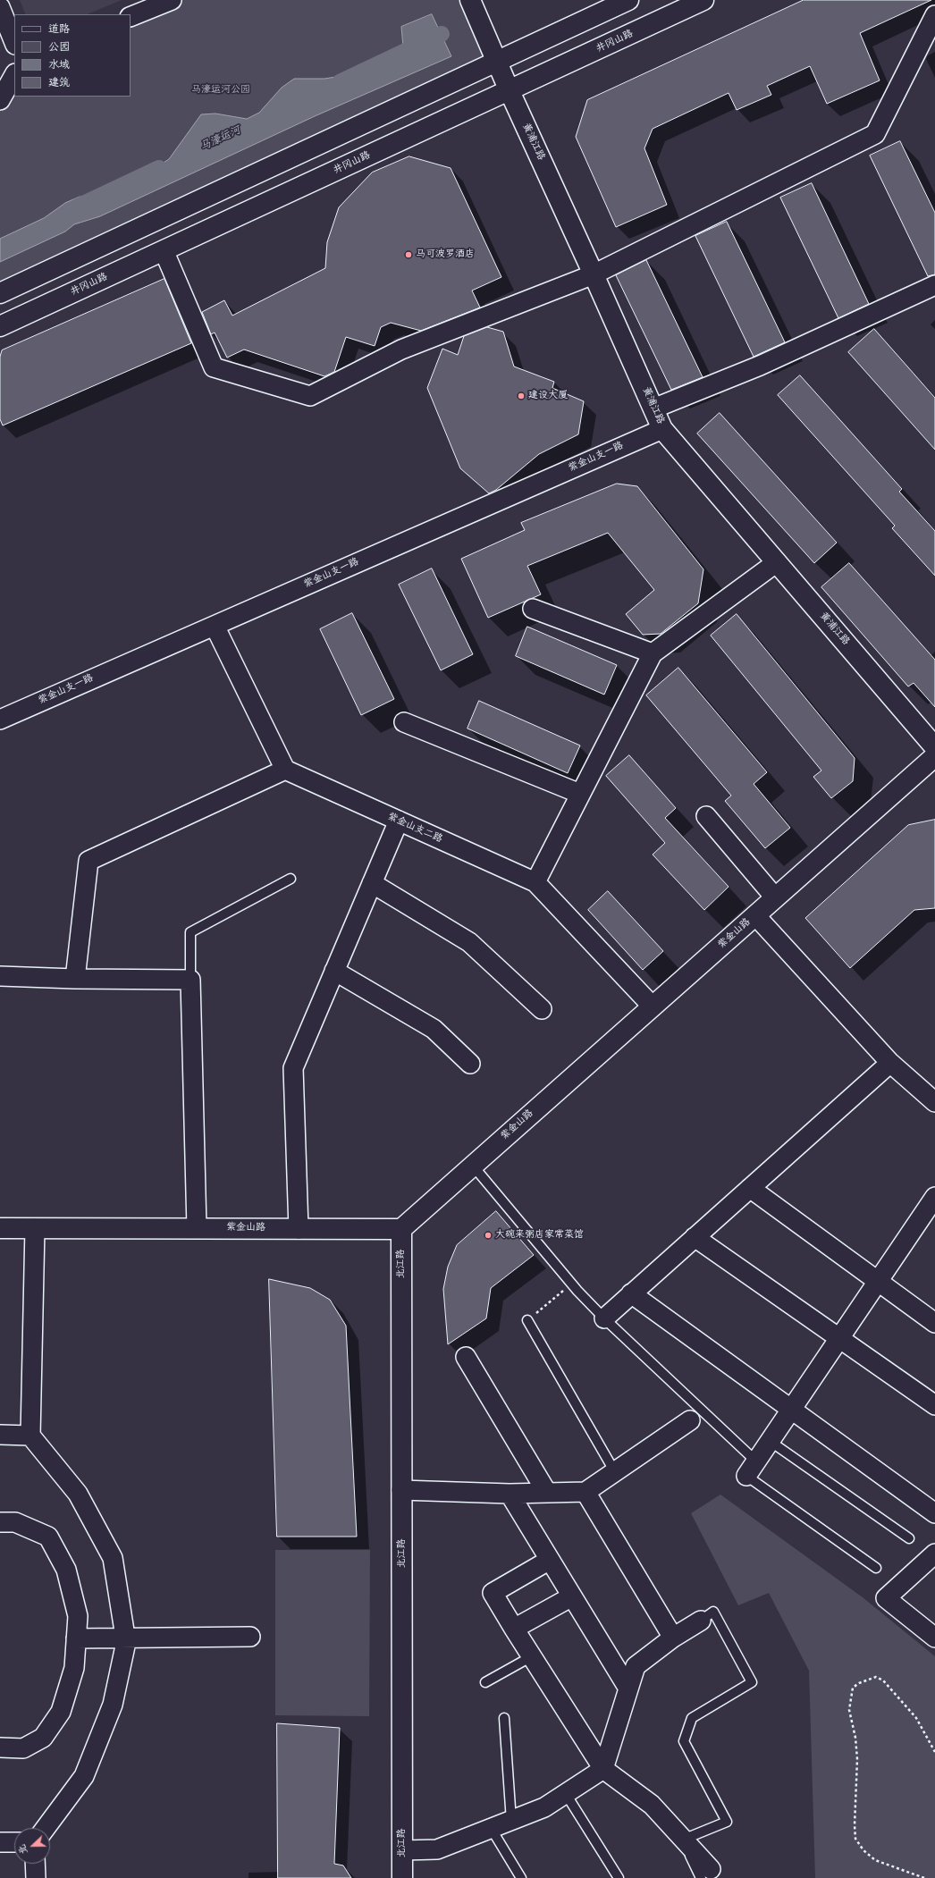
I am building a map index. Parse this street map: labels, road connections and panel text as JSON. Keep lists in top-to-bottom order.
{
  "streets": {
    "street": [
      "井冈山路",
      "黄浦江路",
      "紫金山支一路",
      "紫金山支二路",
      "紫金山路",
      "北江路"
    ]
  },
  "crossings": [
    ["井冈山路", "黄浦江路"],
    ["黄浦江路", "紫金山支一路"],
    ["紫金山支二路", "紫金山路"],
    ["紫金山路", "北江路"]
  ],
  "water": ["马濠运河"],
  "parks": ["马濠运河公园"],
  "places": ["马可波罗酒店", "建设大厦", "大碗来粥店家常菜馆"],
  "legend": [
    "道路",
    "公园",
    "水域",
    "建筑"
  ],
  "north": "left"
}
